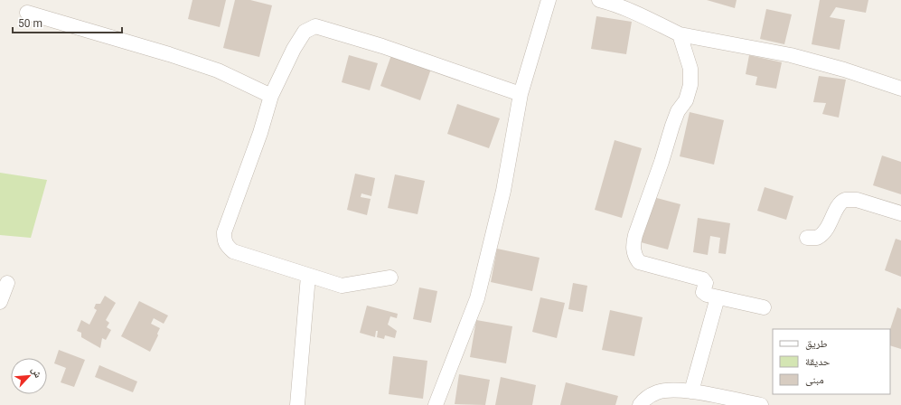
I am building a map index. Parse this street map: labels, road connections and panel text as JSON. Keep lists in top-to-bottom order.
{
  "legend": ["طريق", "حديقة", "مبنى"],
  "scale_bar": "50 m",
  "north": "top right"
}
